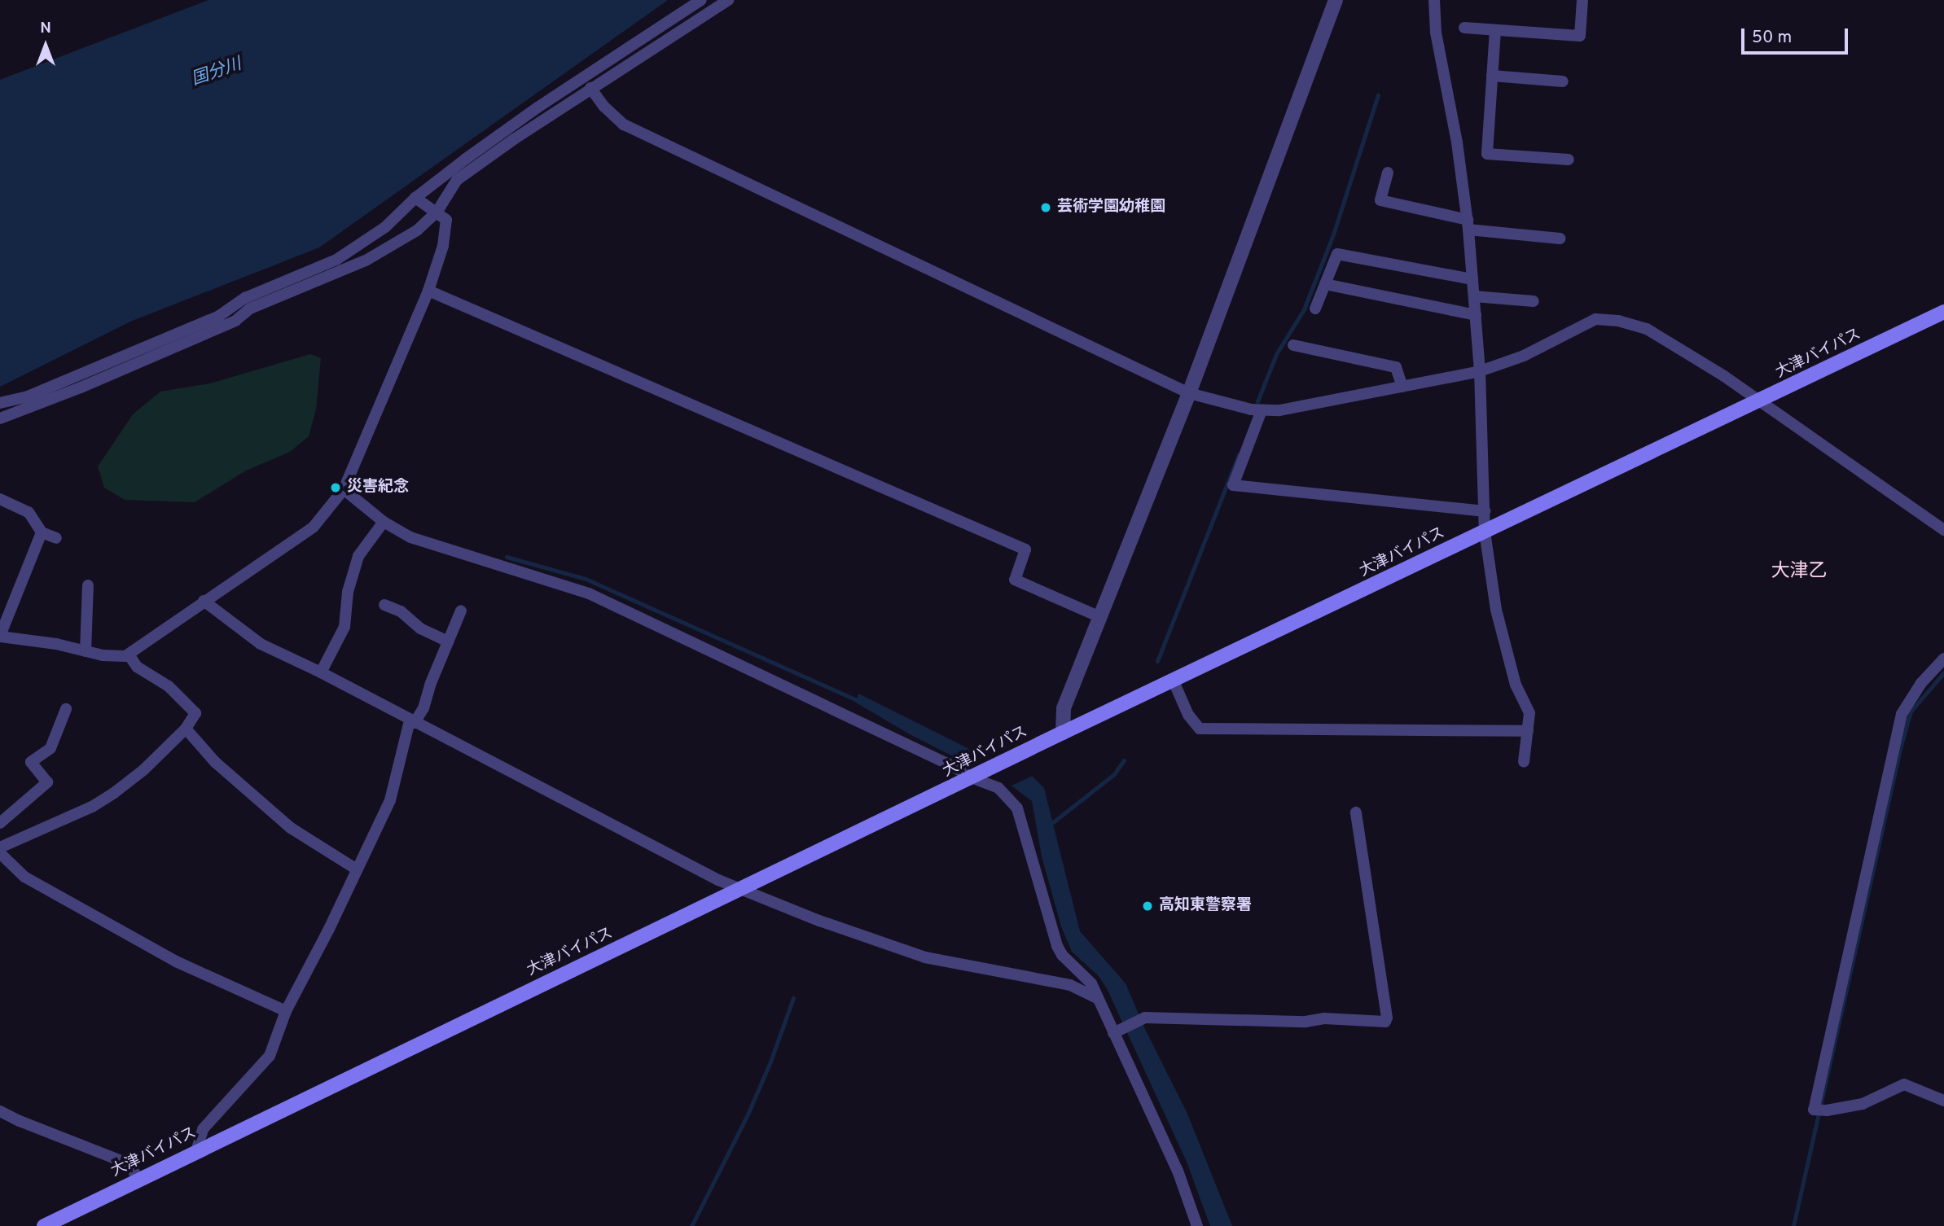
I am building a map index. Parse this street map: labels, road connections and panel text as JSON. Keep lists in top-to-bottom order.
{
  "streets": {
    "main road": ["大津バイパス"]
  },
  "districts": ["大津乙"],
  "water": ["国分川"],
  "places": ["芸術学園幼稚園", "災害紀念", "高知東警察署"],
  "scale_bar": "50 m",
  "north": "top"
}
